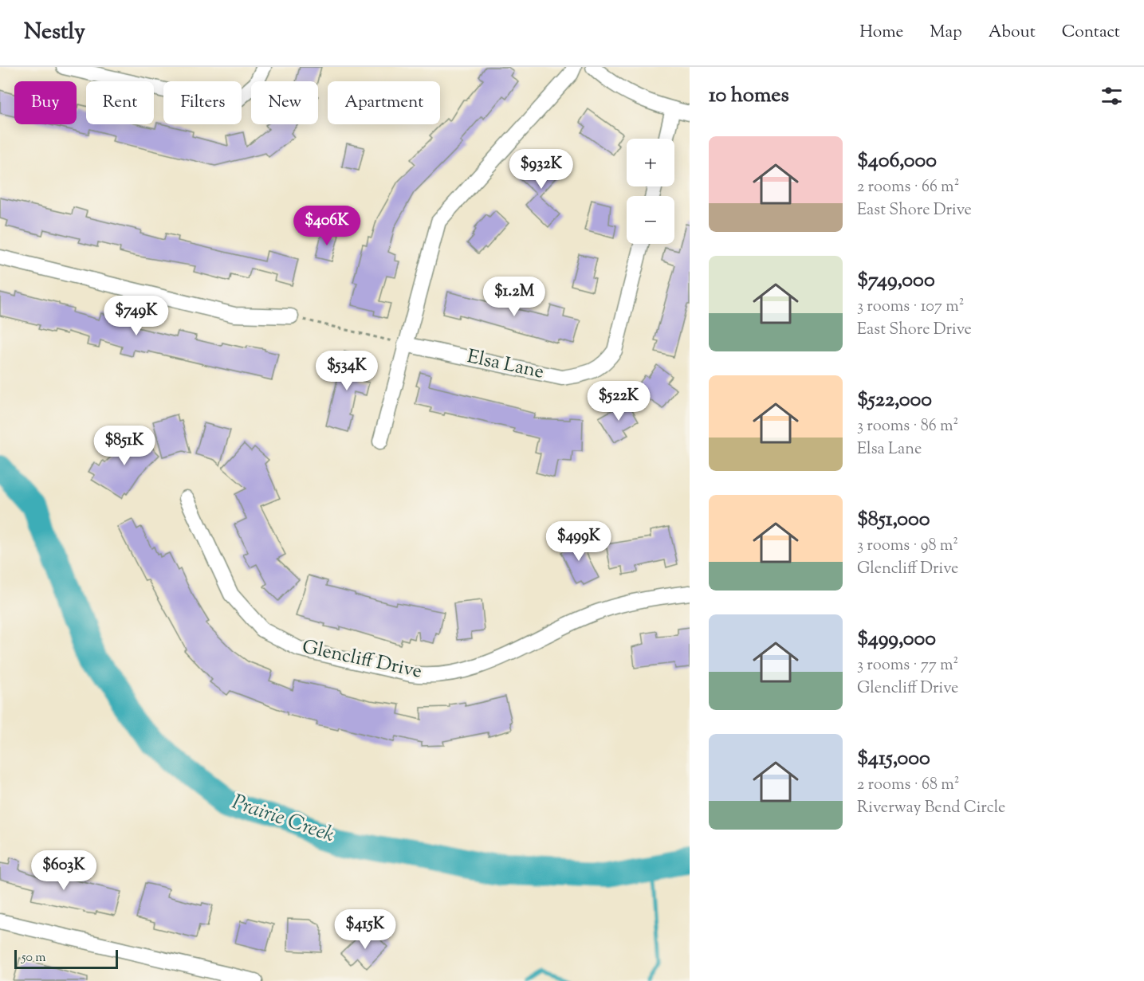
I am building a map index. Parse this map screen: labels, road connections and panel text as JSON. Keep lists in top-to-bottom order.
{
  "streets": {
    "street": ["Elsa Lane", "Glencliff Drive"]
  },
  "water": ["Prairie Creek"],
  "scale_bar": "50 m",
  "page": {
    "header": "Nestly",
    "nav": [
      "Home",
      "Map",
      "About",
      "Contact"
    ],
    "heading": "10 homes",
    "chip": [
      "Buy",
      "Rent",
      "Filters",
      "New",
      "Apartment"
    ],
    "list": [
      {
        "name": "$406,000",
        "note": "2 rooms · 66 m² · East Shore Drive"
      },
      {
        "name": "$749,000",
        "note": "3 rooms · 107 m² · East Shore Drive"
      },
      {
        "name": "$522,000",
        "note": "3 rooms · 86 m² · Elsa Lane"
      },
      {
        "name": "$851,000",
        "note": "3 rooms · 98 m² · Glencliff Drive"
      },
      {
        "name": "$499,000",
        "note": "3 rooms · 77 m² · Glencliff Drive"
      },
      {
        "name": "$415,000",
        "note": "2 rooms · 68 m² · Riverway Bend Circle"
      }
    ],
    "map_buttons": ["+", "−"],
    "price": [
      "$932K",
      "$406K",
      "$1.2M",
      "$749K",
      "$534K",
      "$522K",
      "$851K",
      "$499K",
      "$603K",
      "$415K"
    ],
    "scale": "50 m"
  }
}
